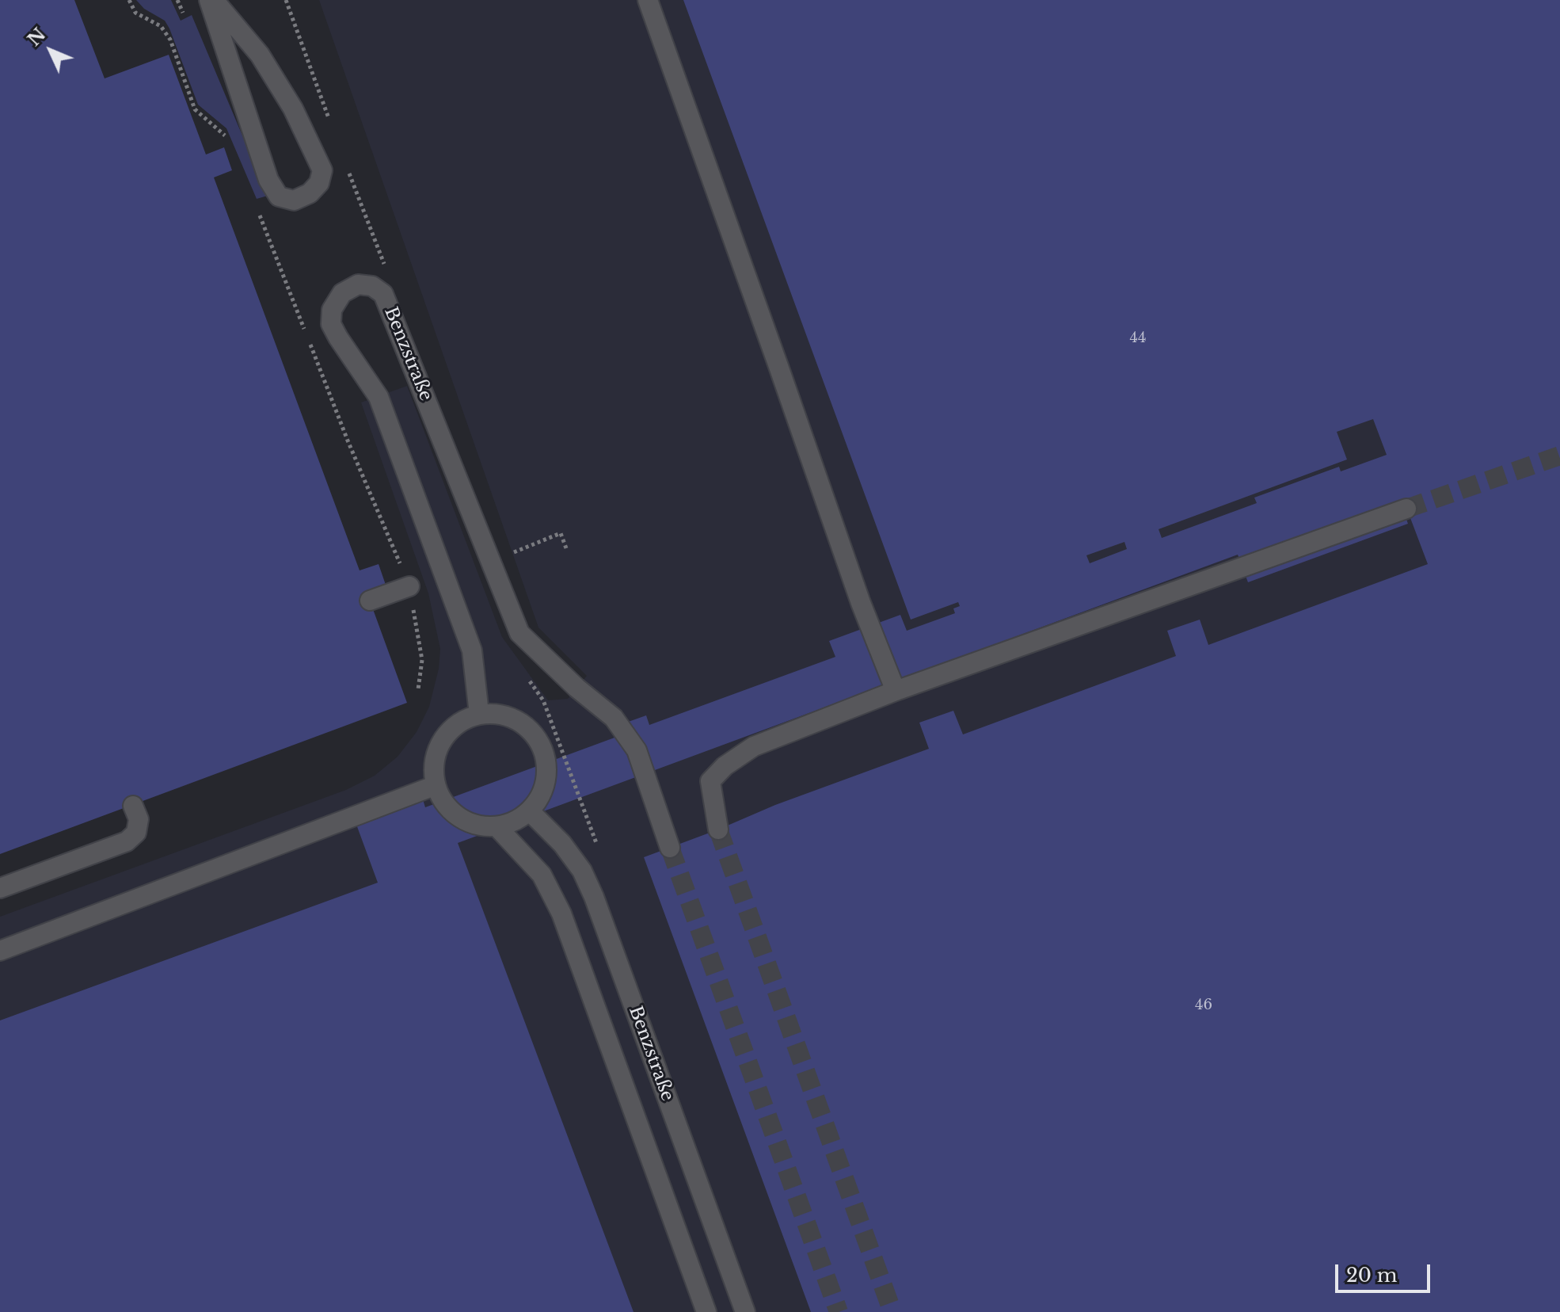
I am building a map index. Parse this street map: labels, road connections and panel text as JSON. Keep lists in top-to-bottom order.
{
  "streets": {
    "street": ["Benzstraße"]
  },
  "house_numbers": ["44", "46"],
  "scale_bar": "20 m",
  "north": "top left"
}
